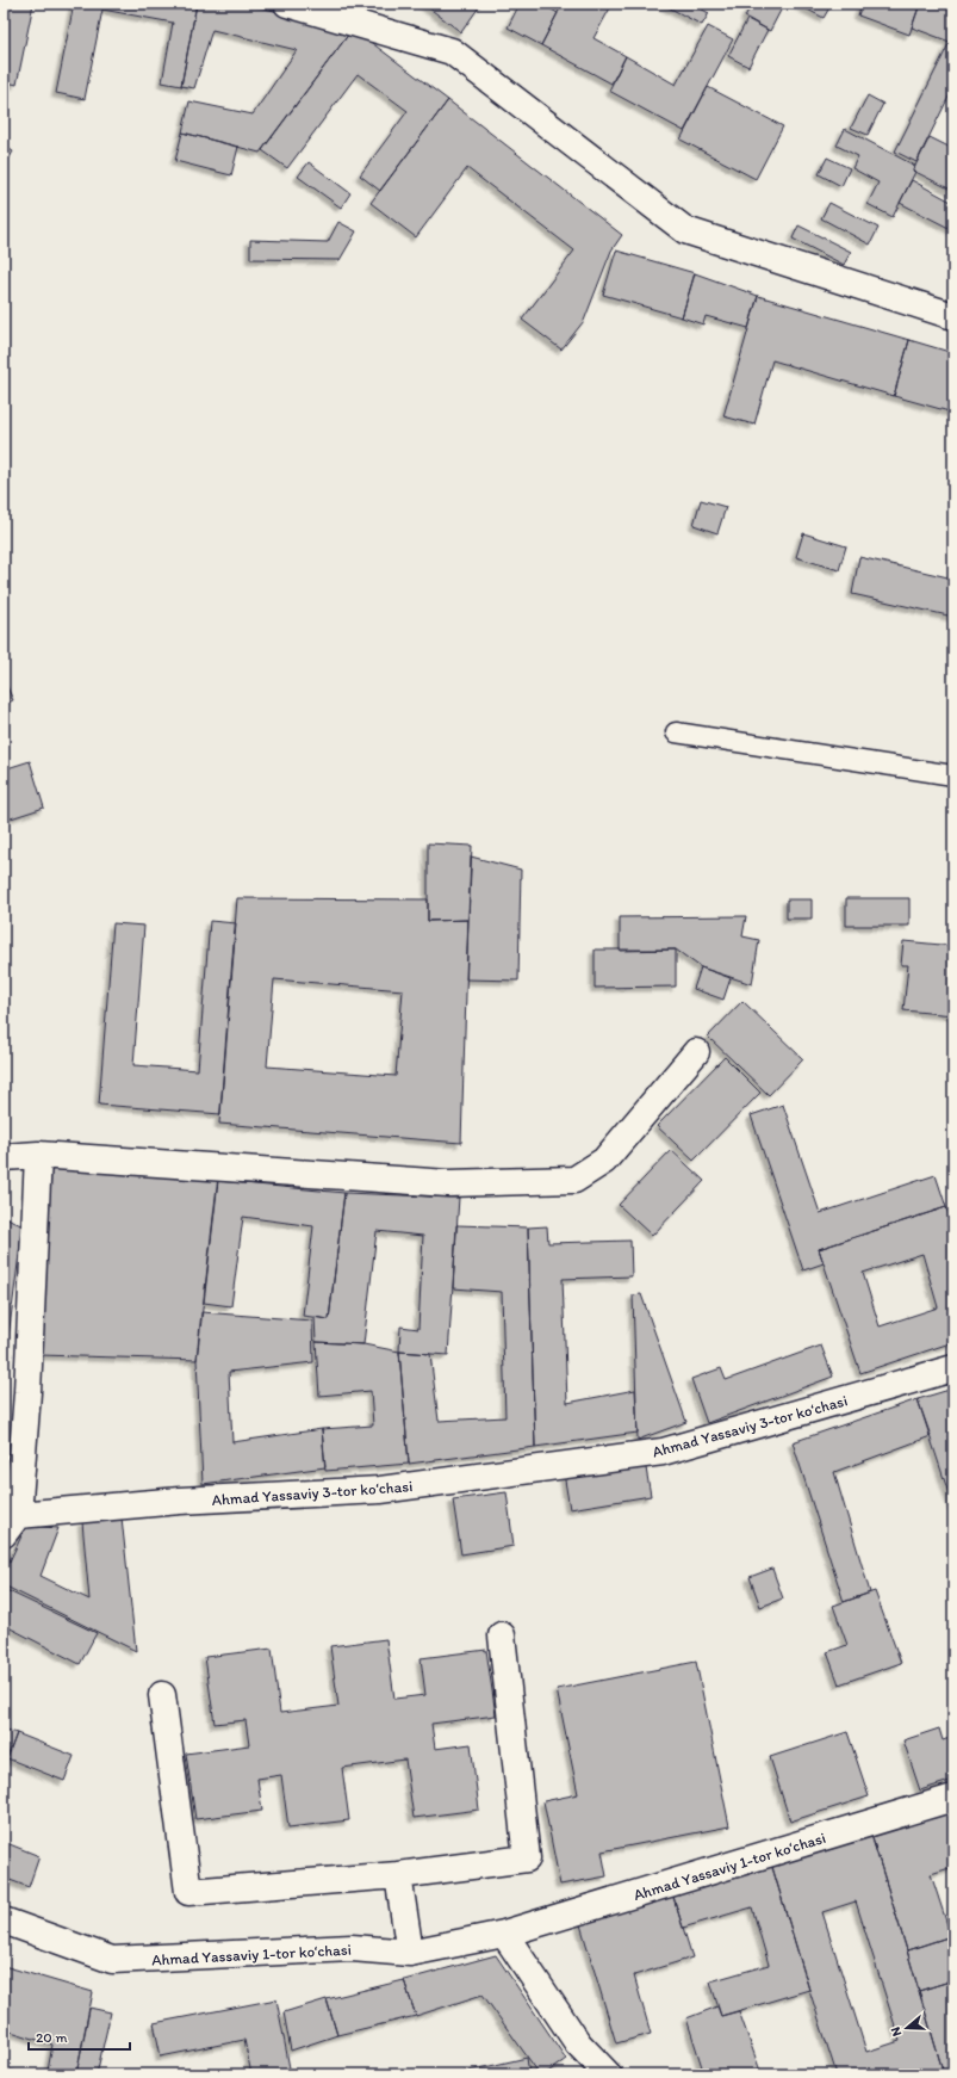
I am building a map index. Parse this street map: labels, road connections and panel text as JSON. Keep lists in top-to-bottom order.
{
  "streets": {
    "street": ["Ahmad Yassaviy 3-tor koʻchasi", "Ahmad Yassaviy 1-tor koʻchasi"]
  },
  "scale_bar": "20 m",
  "north": "left"
}
